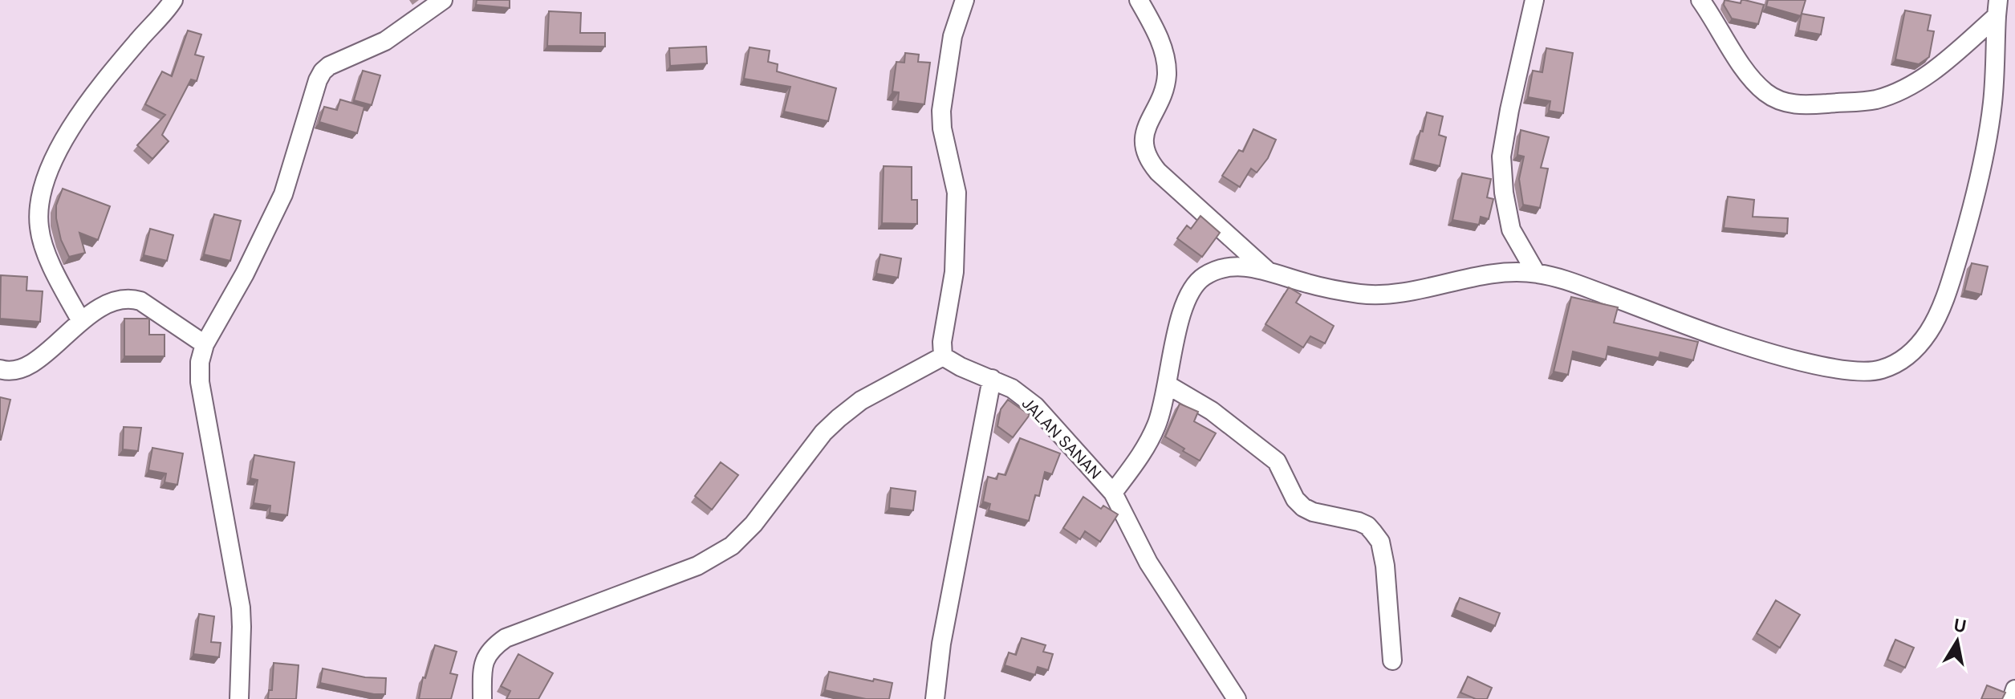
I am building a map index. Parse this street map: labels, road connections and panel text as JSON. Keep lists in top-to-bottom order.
{
  "streets": {
    "street": ["JALAN SANAN"]
  },
  "north": "top"
}
